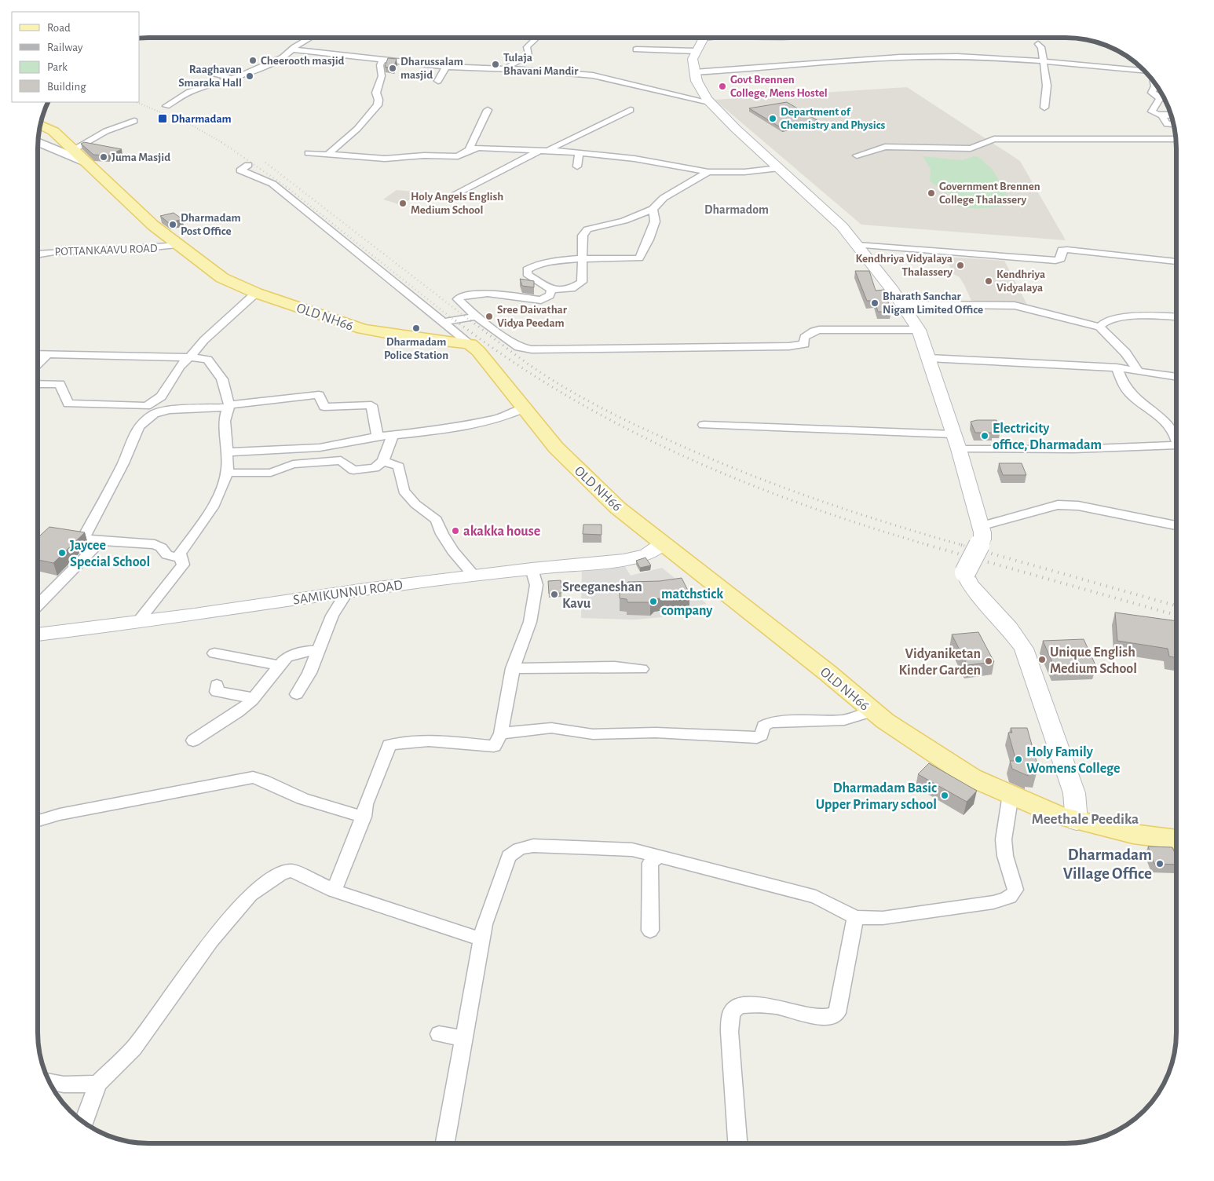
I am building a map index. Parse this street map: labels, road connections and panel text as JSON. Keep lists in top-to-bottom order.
{
  "streets": {
    "main road": ["OLD NH66", "SAMIKUNNU ROAD"],
    "street": ["POTTANKAAVU ROAD"]
  },
  "crossings": [
    ["POTTANKAAVU ROAD", "OLD NH66"],
    ["OLD NH66", "SAMIKUNNU ROAD"]
  ],
  "districts": ["Dharmadom", "Meethale Peedika"],
  "places": {
    "other": [
      "Cheerooth masjid",
      "Tulaja Bhavani Mandir",
      "Dharussalam masjid",
      "Raaghavan Smaraka Hall",
      "Govt Brennen College, Mens Hostel",
      "Department of Chemistry and Physics",
      "Juma Masjid",
      "Government Brennen College Thalassery",
      "Holy Angels English Medium School",
      "Dharmadam Post Office",
      "Kendhriya Vidyalaya Thalassery",
      "Kendhriya Vidyalaya",
      "Bharath Sanchar Nigam Limited Office",
      "Sree Daivathar Vidya Peedam",
      "Dharmadam Police Station",
      "Electricity office, Dharmadam",
      "akakka house",
      "Jaycee Special School",
      "Sreeganeshan Kavu",
      "matchstick company",
      "Unique English Medium School",
      "Vidyaniketan Kinder Garden",
      "Holy Family Womens College",
      "Dharmadam Basic Upper Primary school",
      "Dharmadam Village Office"
    ],
    "transit": ["Dharmadam"]
  },
  "legend": [
    "Road",
    "Railway",
    "Park",
    "Building"
  ]
}
